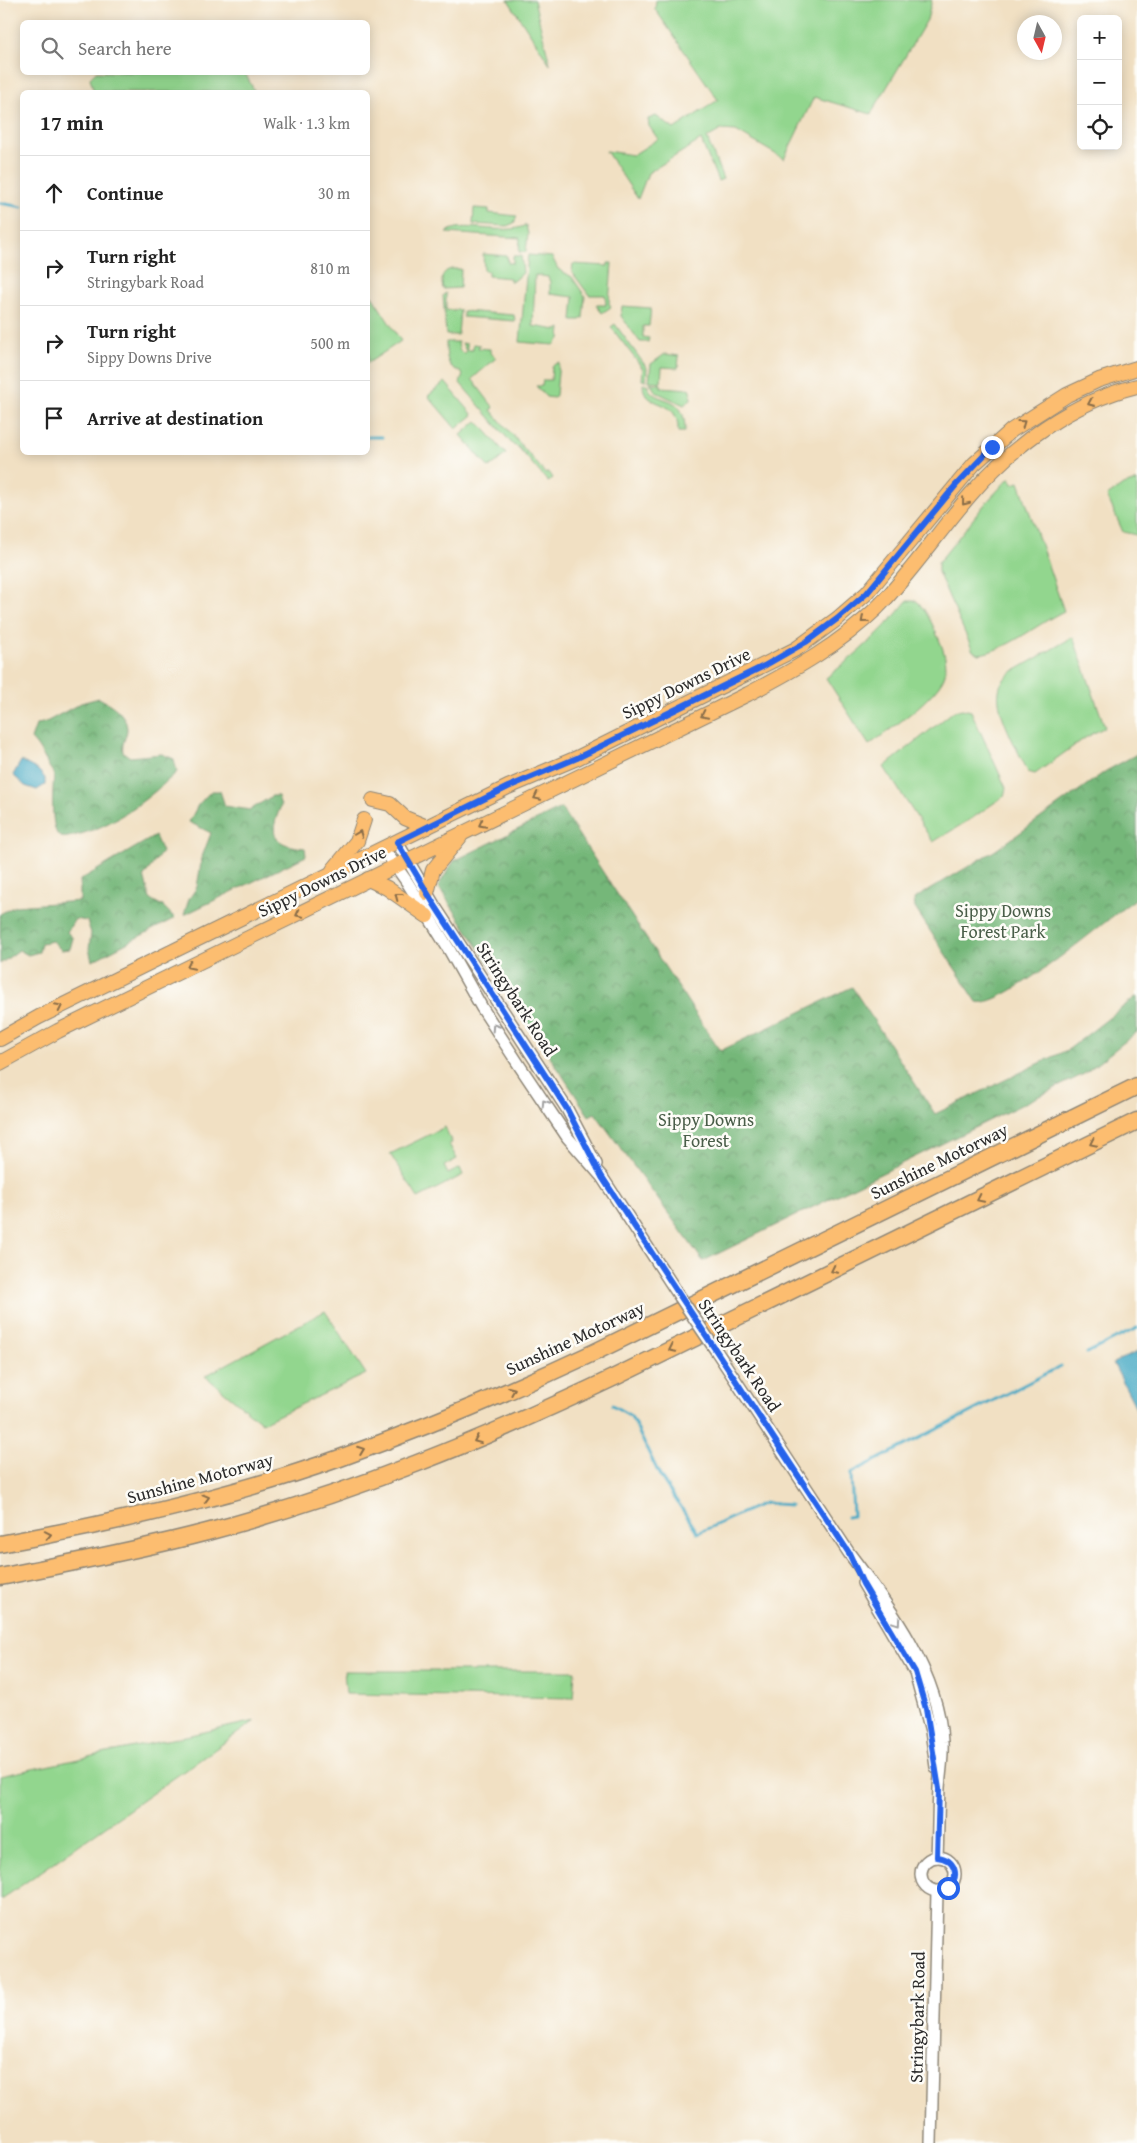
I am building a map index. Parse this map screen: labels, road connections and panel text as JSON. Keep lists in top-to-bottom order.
{
  "streets": {
    "highway": ["Sunshine Motorway"],
    "main road": ["Sippy Downs Drive"],
    "street": ["Stringybark Road"]
  },
  "crossings": [
    ["Sippy Downs Drive", "Stringybark Road"]
  ],
  "parks": ["Sippy Downs Forest Park", "Sippy Downs Forest"],
  "north": "bottom",
  "page": {
    "map_buttons": ["+", "−"],
    "search": "Search here",
    "heading": ["17 min", "Walk · 1.3 km"],
    "list": [
      ["Continue", "30 m"],
      ["Turn right", "Stringybark Road", "810 m"],
      ["Turn right", "Sippy Downs Drive", "500 m"],
      "Arrive at destination"
    ]
  }
}
